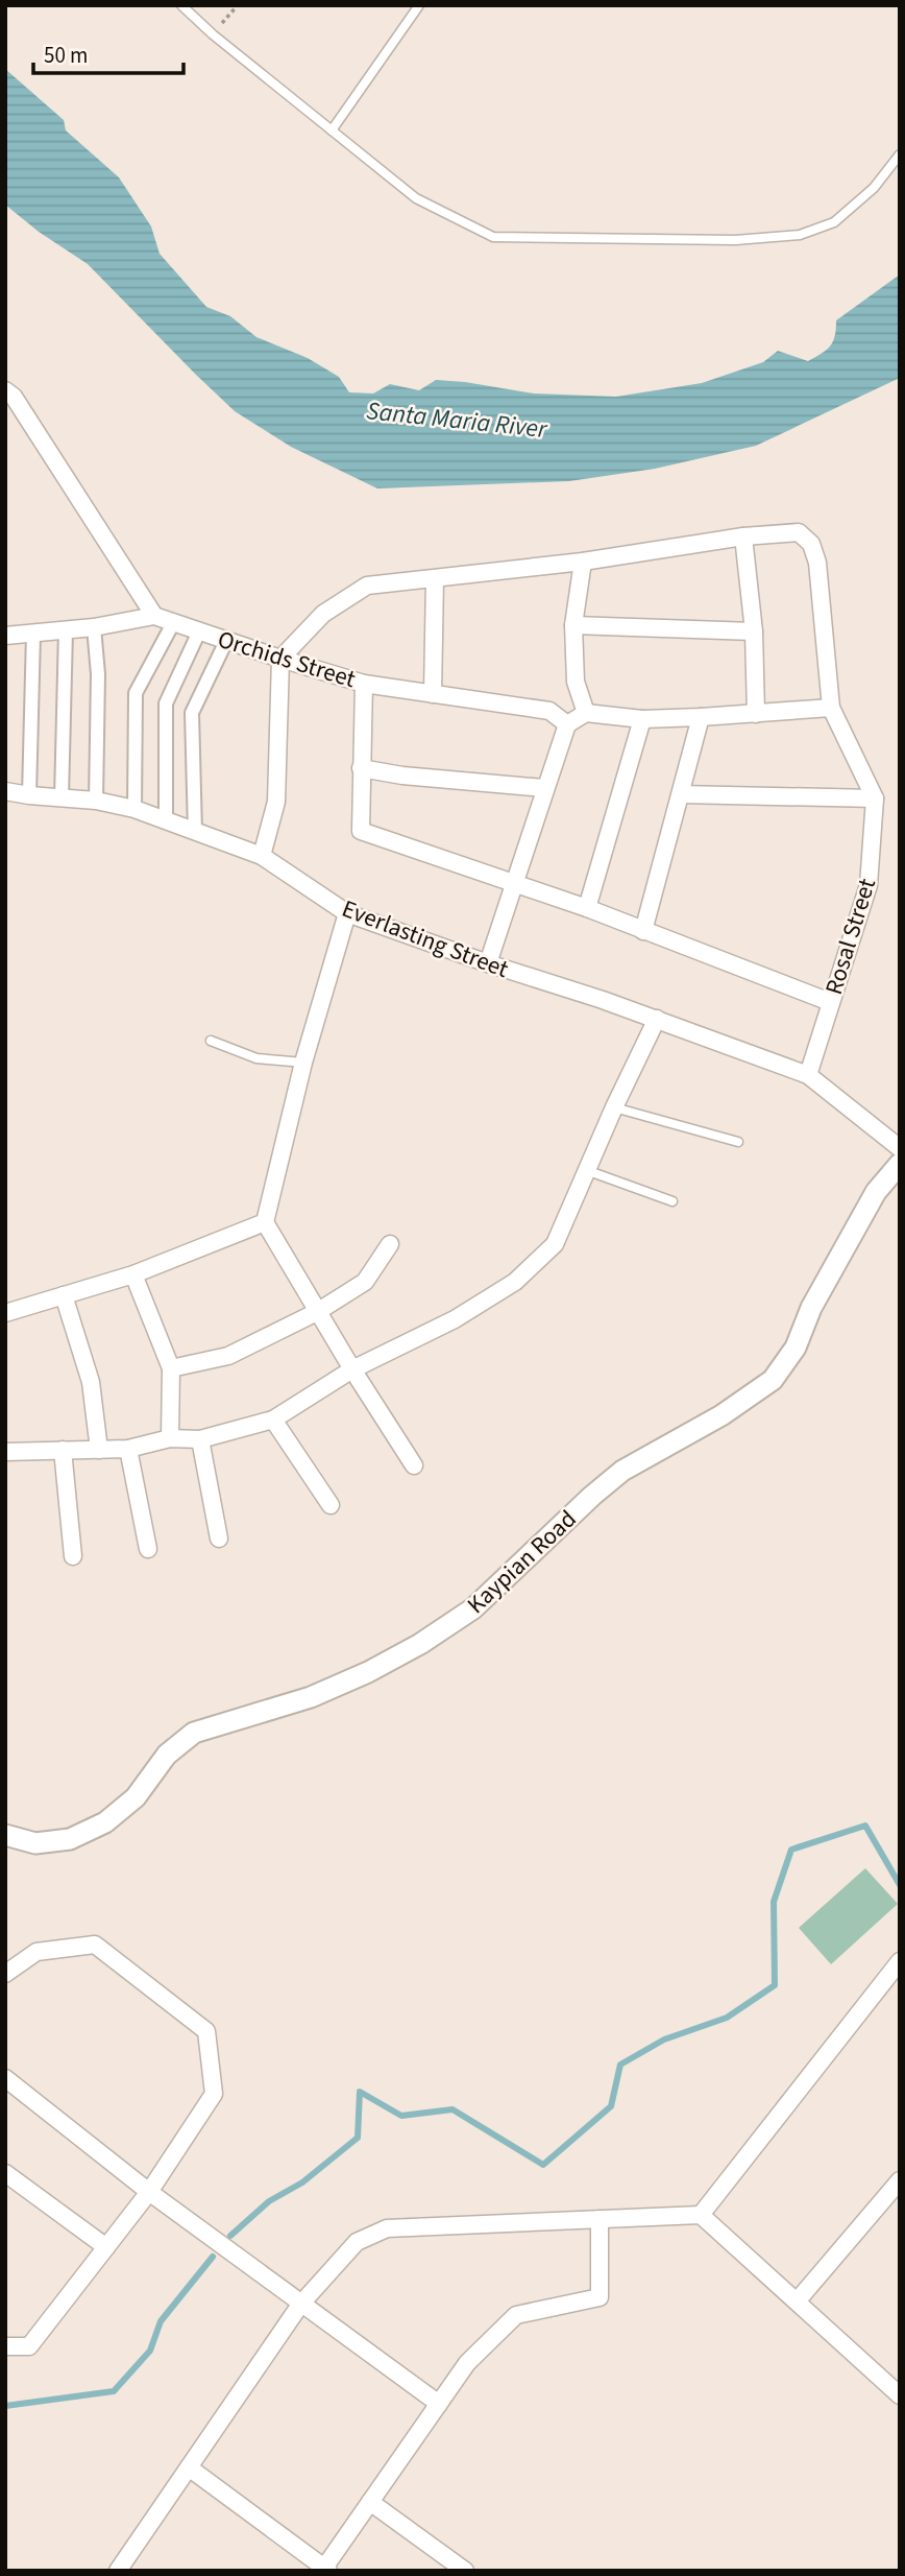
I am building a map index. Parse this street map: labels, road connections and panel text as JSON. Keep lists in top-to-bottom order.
{
  "streets": {
    "street": [
      "Orchids Street",
      "Rosal Street",
      "Everlasting Street",
      "Kaypian Road"
    ]
  },
  "crossings": [
    ["Rosal Street", "Everlasting Street"]
  ],
  "water": ["Santa Maria River"],
  "scale_bar": "50 m"
}
